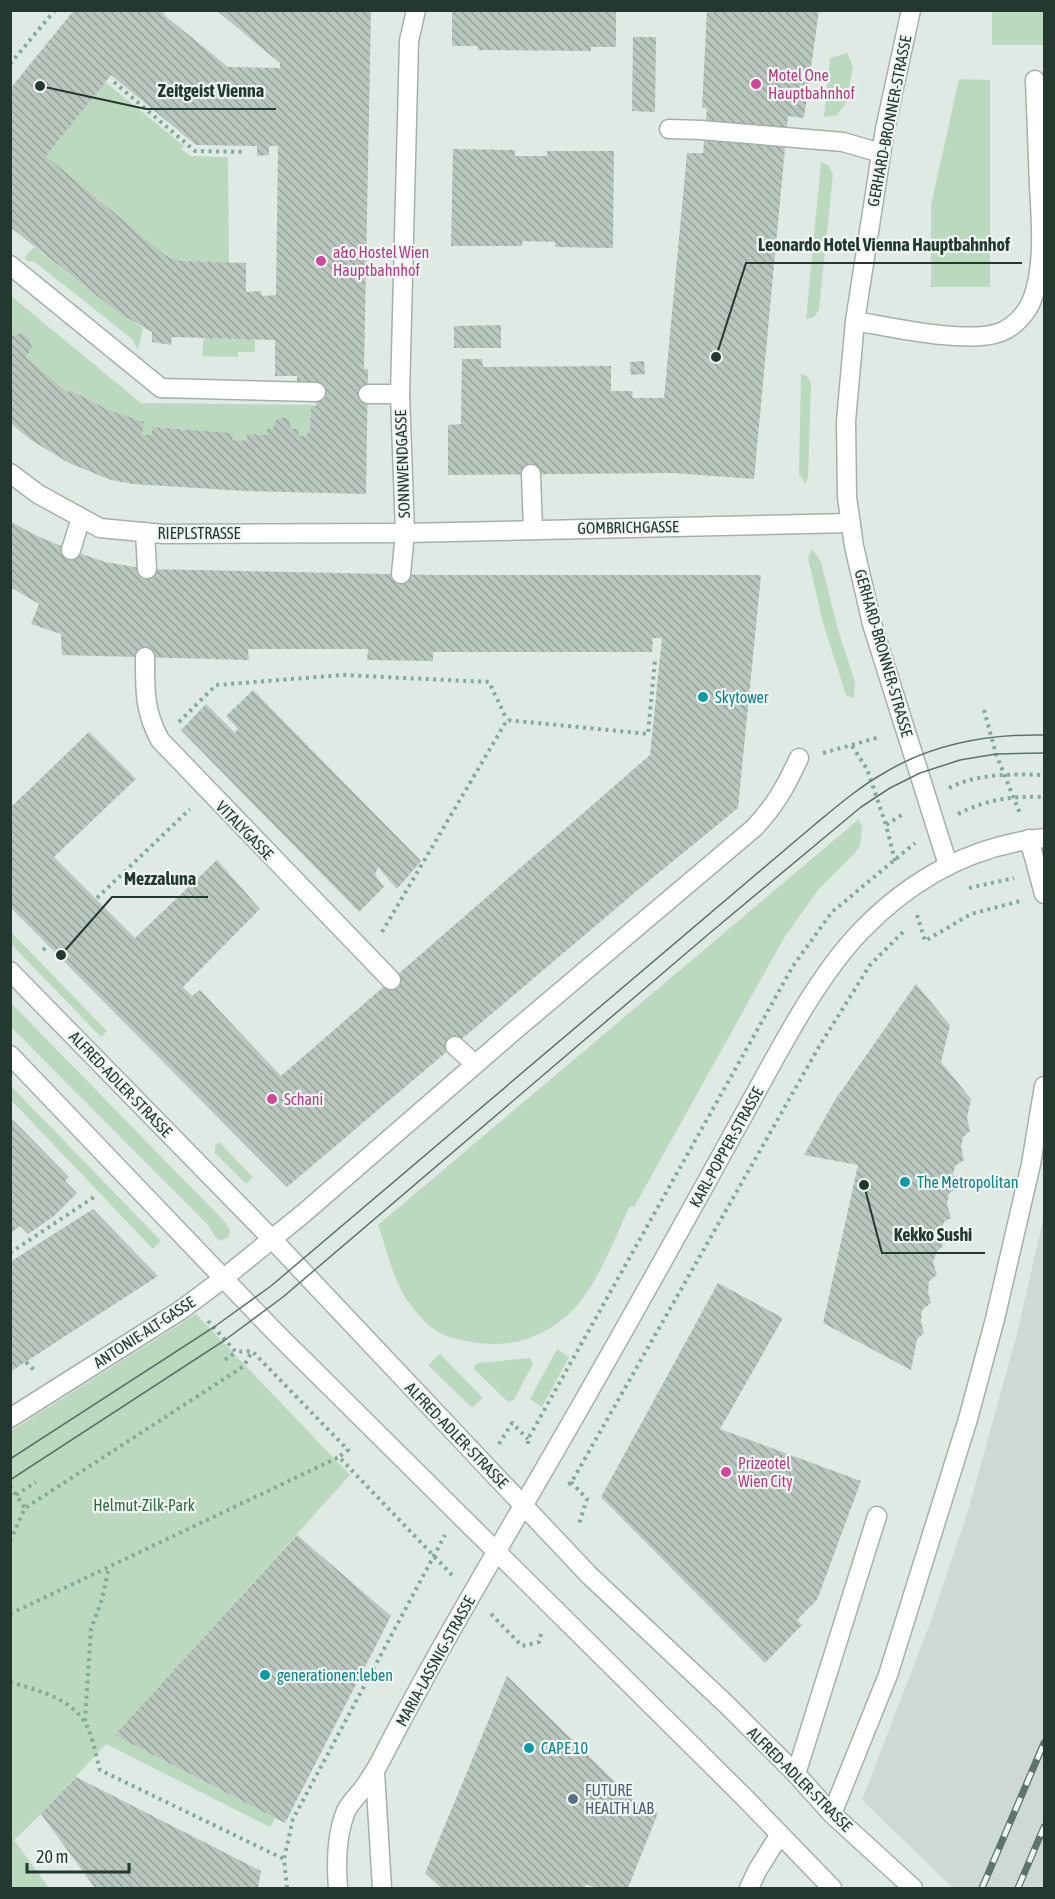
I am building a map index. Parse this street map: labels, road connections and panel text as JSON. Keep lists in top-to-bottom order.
{
  "streets": {
    "street": [
      "GERHARD-BRONNER-STRASSE",
      "SONNWENDGASSE",
      "GOMBRICHGASSE",
      "RIEPLSTRASSE",
      "VITALYGASSE",
      "ALFRED-ADLER-STRASSE",
      "KARL-POPPER-STRASSE",
      "ANTONIE-ALT-GASSE",
      "MARIA-LASSNIG-STRASSE"
    ]
  },
  "crossings": [
    ["GERHARD-BRONNER-STRASSE", "GOMBRICHGASSE"],
    ["GERHARD-BRONNER-STRASSE", "KARL-POPPER-STRASSE"],
    ["SONNWENDGASSE", "GOMBRICHGASSE"],
    ["SONNWENDGASSE", "RIEPLSTRASSE"],
    ["GOMBRICHGASSE", "RIEPLSTRASSE"],
    ["ALFRED-ADLER-STRASSE", "KARL-POPPER-STRASSE"],
    ["ALFRED-ADLER-STRASSE", "ANTONIE-ALT-GASSE"],
    ["KARL-POPPER-STRASSE", "MARIA-LASSNIG-STRASSE"]
  ],
  "parks": ["Helmut-Zilk-Park"],
  "places": [
    "Motel One Hauptbahnhof",
    "Zeitgeist Vienna",
    "a&o Hostel Wien Hauptbahnhof",
    "Leonardo Hotel Vienna Hauptbahnhof",
    "Skytower",
    "Mezzaluna",
    "Schani",
    "The Metropolitan",
    "Kekko Sushi",
    "Prizeotel Wien City",
    "generationen:leben",
    "CAPE 10",
    "FUTURE HEALTH LAB"
  ],
  "scale_bar": "20 m"
}
